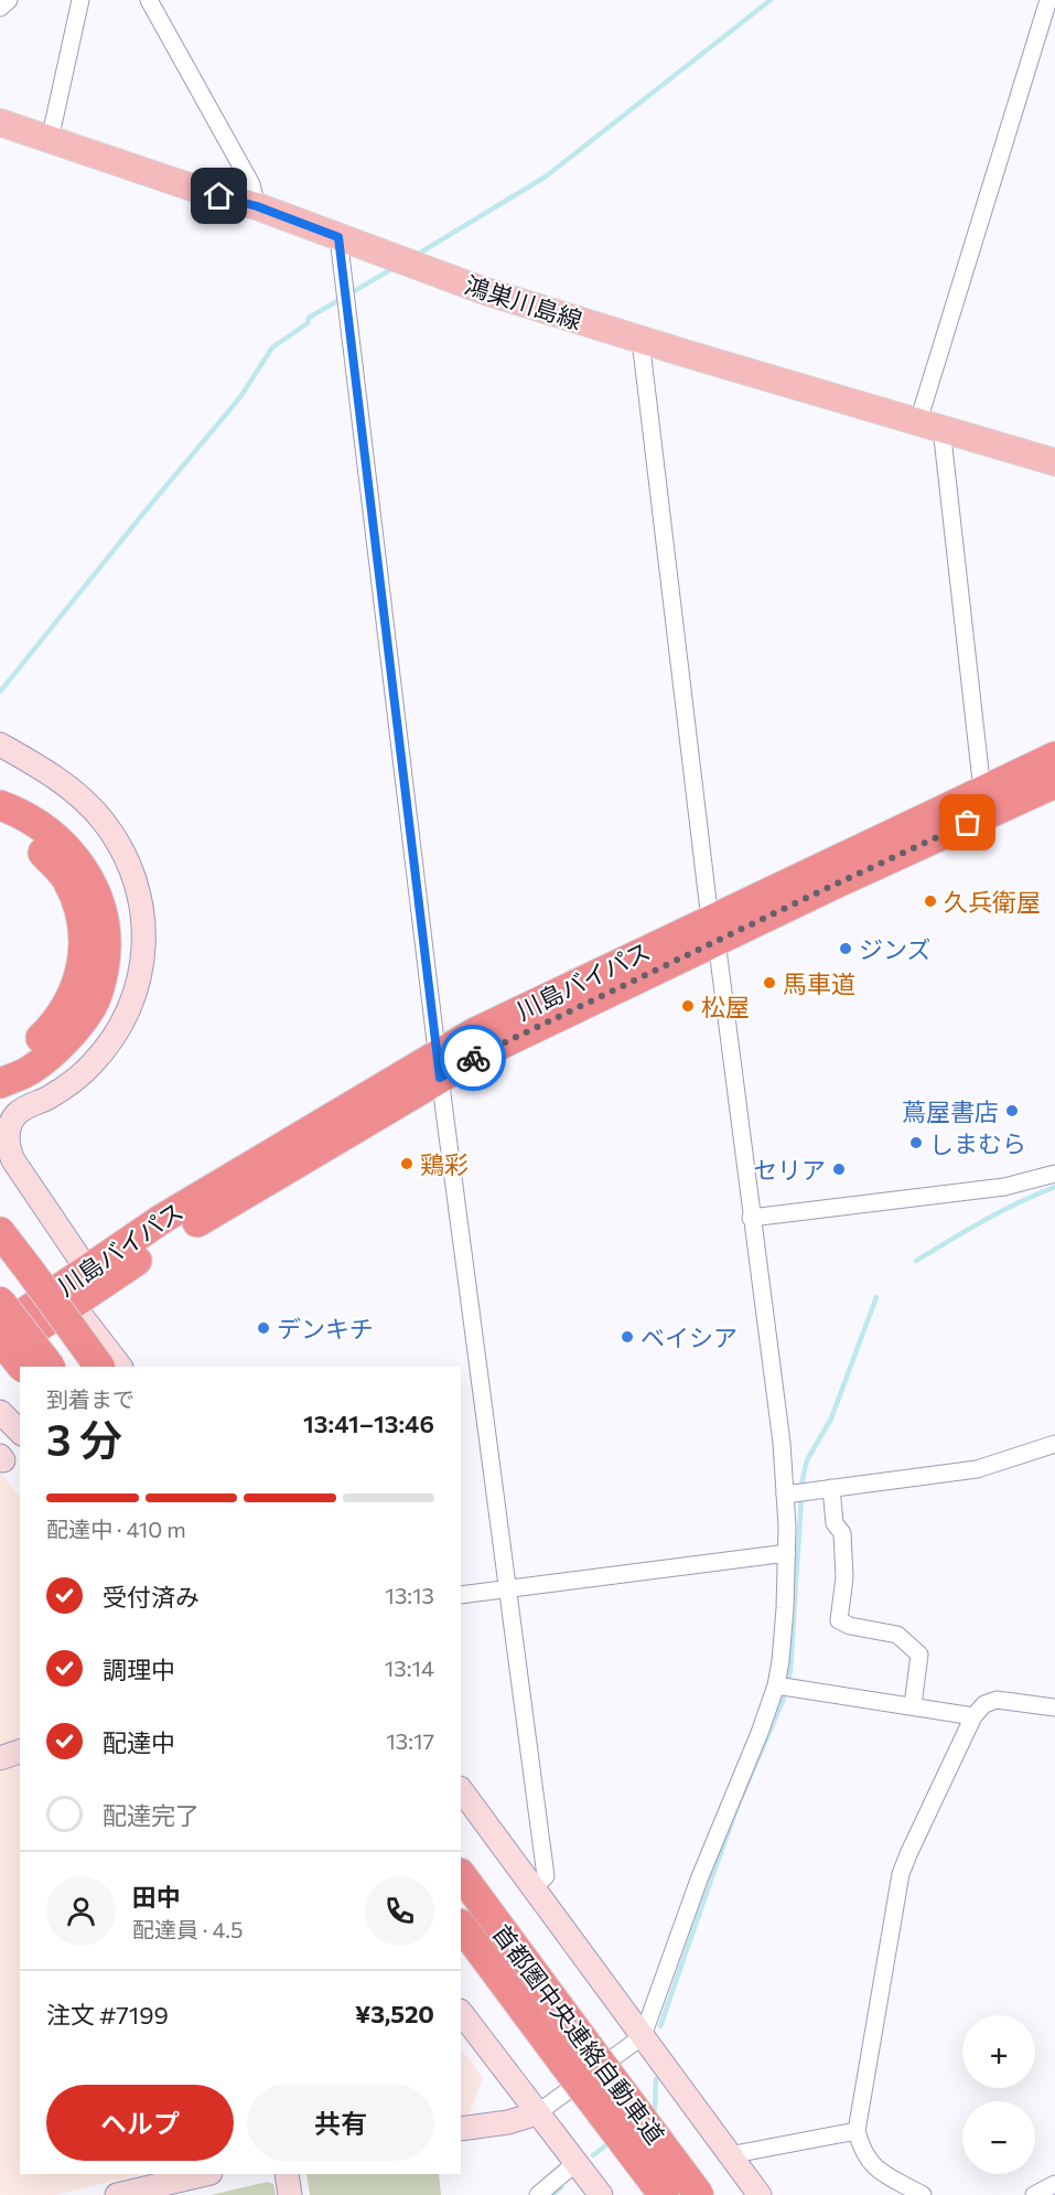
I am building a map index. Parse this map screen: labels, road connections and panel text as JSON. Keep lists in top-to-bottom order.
{
  "streets": {
    "highway": ["川島バイパス", "首都圏中央連絡自動車道"],
    "main road": ["鴻巣川島線"]
  },
  "places": [
    "久兵衛屋",
    "ジンズ",
    "馬車道",
    "松屋",
    "蔦屋書店",
    "しまむら",
    "鶏彩",
    "セリア",
    "デンキチ",
    "ベイシア"
  ],
  "page": {
    "heading": ["3 分", "到着まで", "13:41–13:46"],
    "panel": [
      "田中",
      "配達員 · 4.5",
      "注文 #7199",
      "¥3,520"
    ],
    "bar": "配達中 · 410 m",
    "list": [
      ["受付済み", "13:13"],
      ["調理中", "13:14"],
      ["配達中", "13:17"],
      "配達完了"
    ],
    "map_buttons": ["+", "−"],
    "buttons": ["ヘルプ", "共有"]
  }
}
